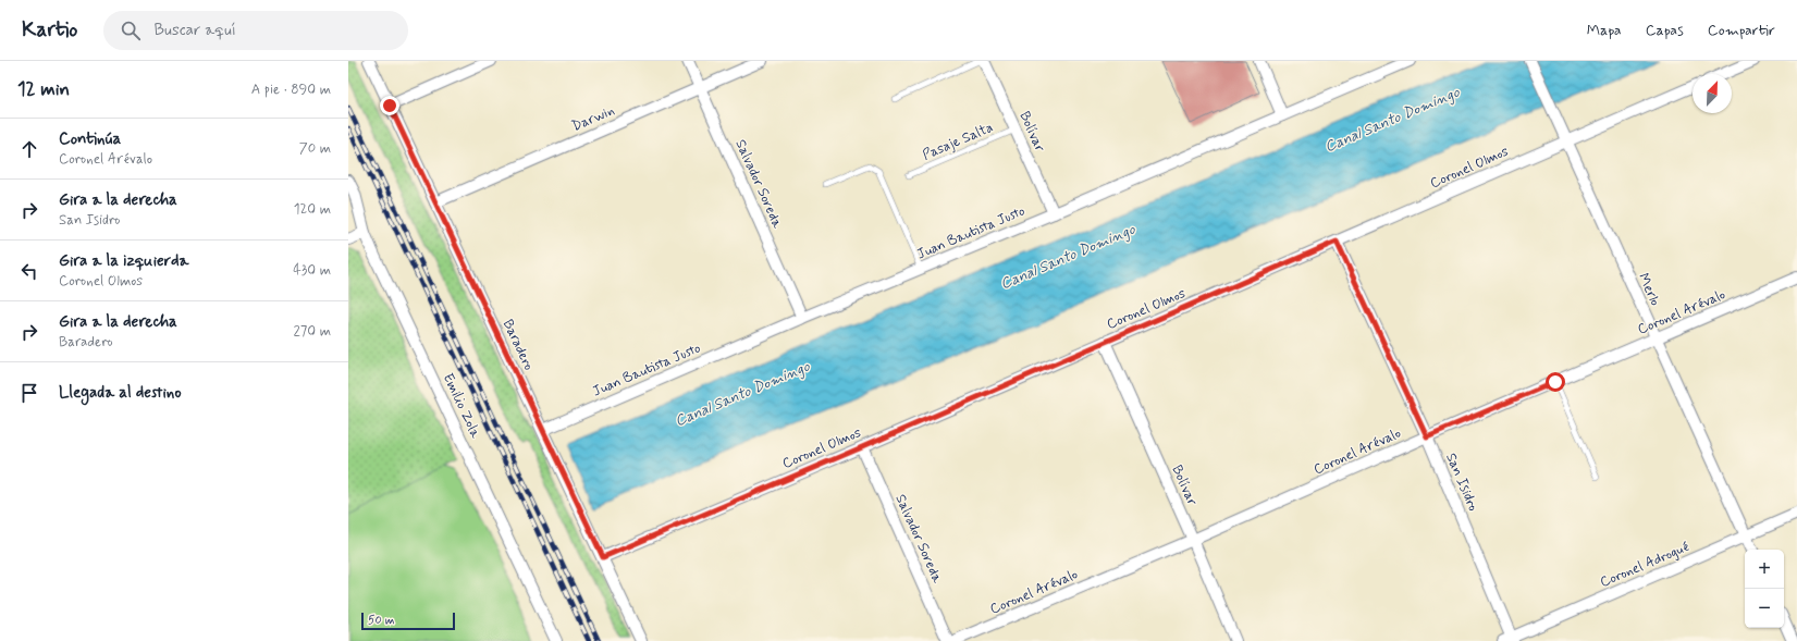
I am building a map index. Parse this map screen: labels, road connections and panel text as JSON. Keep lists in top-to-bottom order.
{
  "streets": {
    "street": [
      "Darwin",
      "Bolívar",
      "Coronel Olmos",
      "Salvador Soreda",
      "Juan Bautista Justo",
      "Merlo",
      "Coronel Arévalo",
      "Baradero",
      "Emilio Zola",
      "San Isidro",
      "Coronel Adrogué"
    ],
    "lane": ["Pasaje Salta"]
  },
  "crossings": [
    ["Darwin", "Salvador Soreda"],
    ["Darwin", "Baradero"],
    ["Bolívar", "Pasaje Salta"],
    ["Bolívar", "Coronel Olmos"],
    ["Bolívar", "Juan Bautista Justo"],
    ["Bolívar", "Coronel Arévalo"],
    ["Coronel Olmos", "Salvador Soreda"],
    ["Coronel Olmos", "Merlo"],
    ["Coronel Olmos", "Baradero"],
    ["Coronel Olmos", "San Isidro"],
    ["Salvador Soreda", "Juan Bautista Justo"],
    ["Juan Bautista Justo", "Baradero"],
    ["Merlo", "Coronel Arévalo"],
    ["Merlo", "Coronel Adrogué"],
    ["Coronel Arévalo", "San Isidro"],
    ["San Isidro", "Coronel Adrogué"]
  ],
  "water": ["Canal Santo Domingo"],
  "scale_bar": "50 m",
  "north": "top right",
  "page": {
    "header": "Kartio",
    "search": "Buscar aquí",
    "nav": ["Mapa", "Capas", "Compartir"],
    "heading": ["12 min", "A pie · 890 m"],
    "list": [
      ["Continúa", "Coronel Arévalo", "70 m"],
      ["Gira a la derecha", "San Isidro", "120 m"],
      ["Gira a la izquierda", "Coronel Olmos", "430 m"],
      ["Gira a la derecha", "Baradero", "270 m"],
      "Llegada al destino"
    ],
    "map_buttons": ["+", "−"],
    "scale": "50 m"
  }
}
